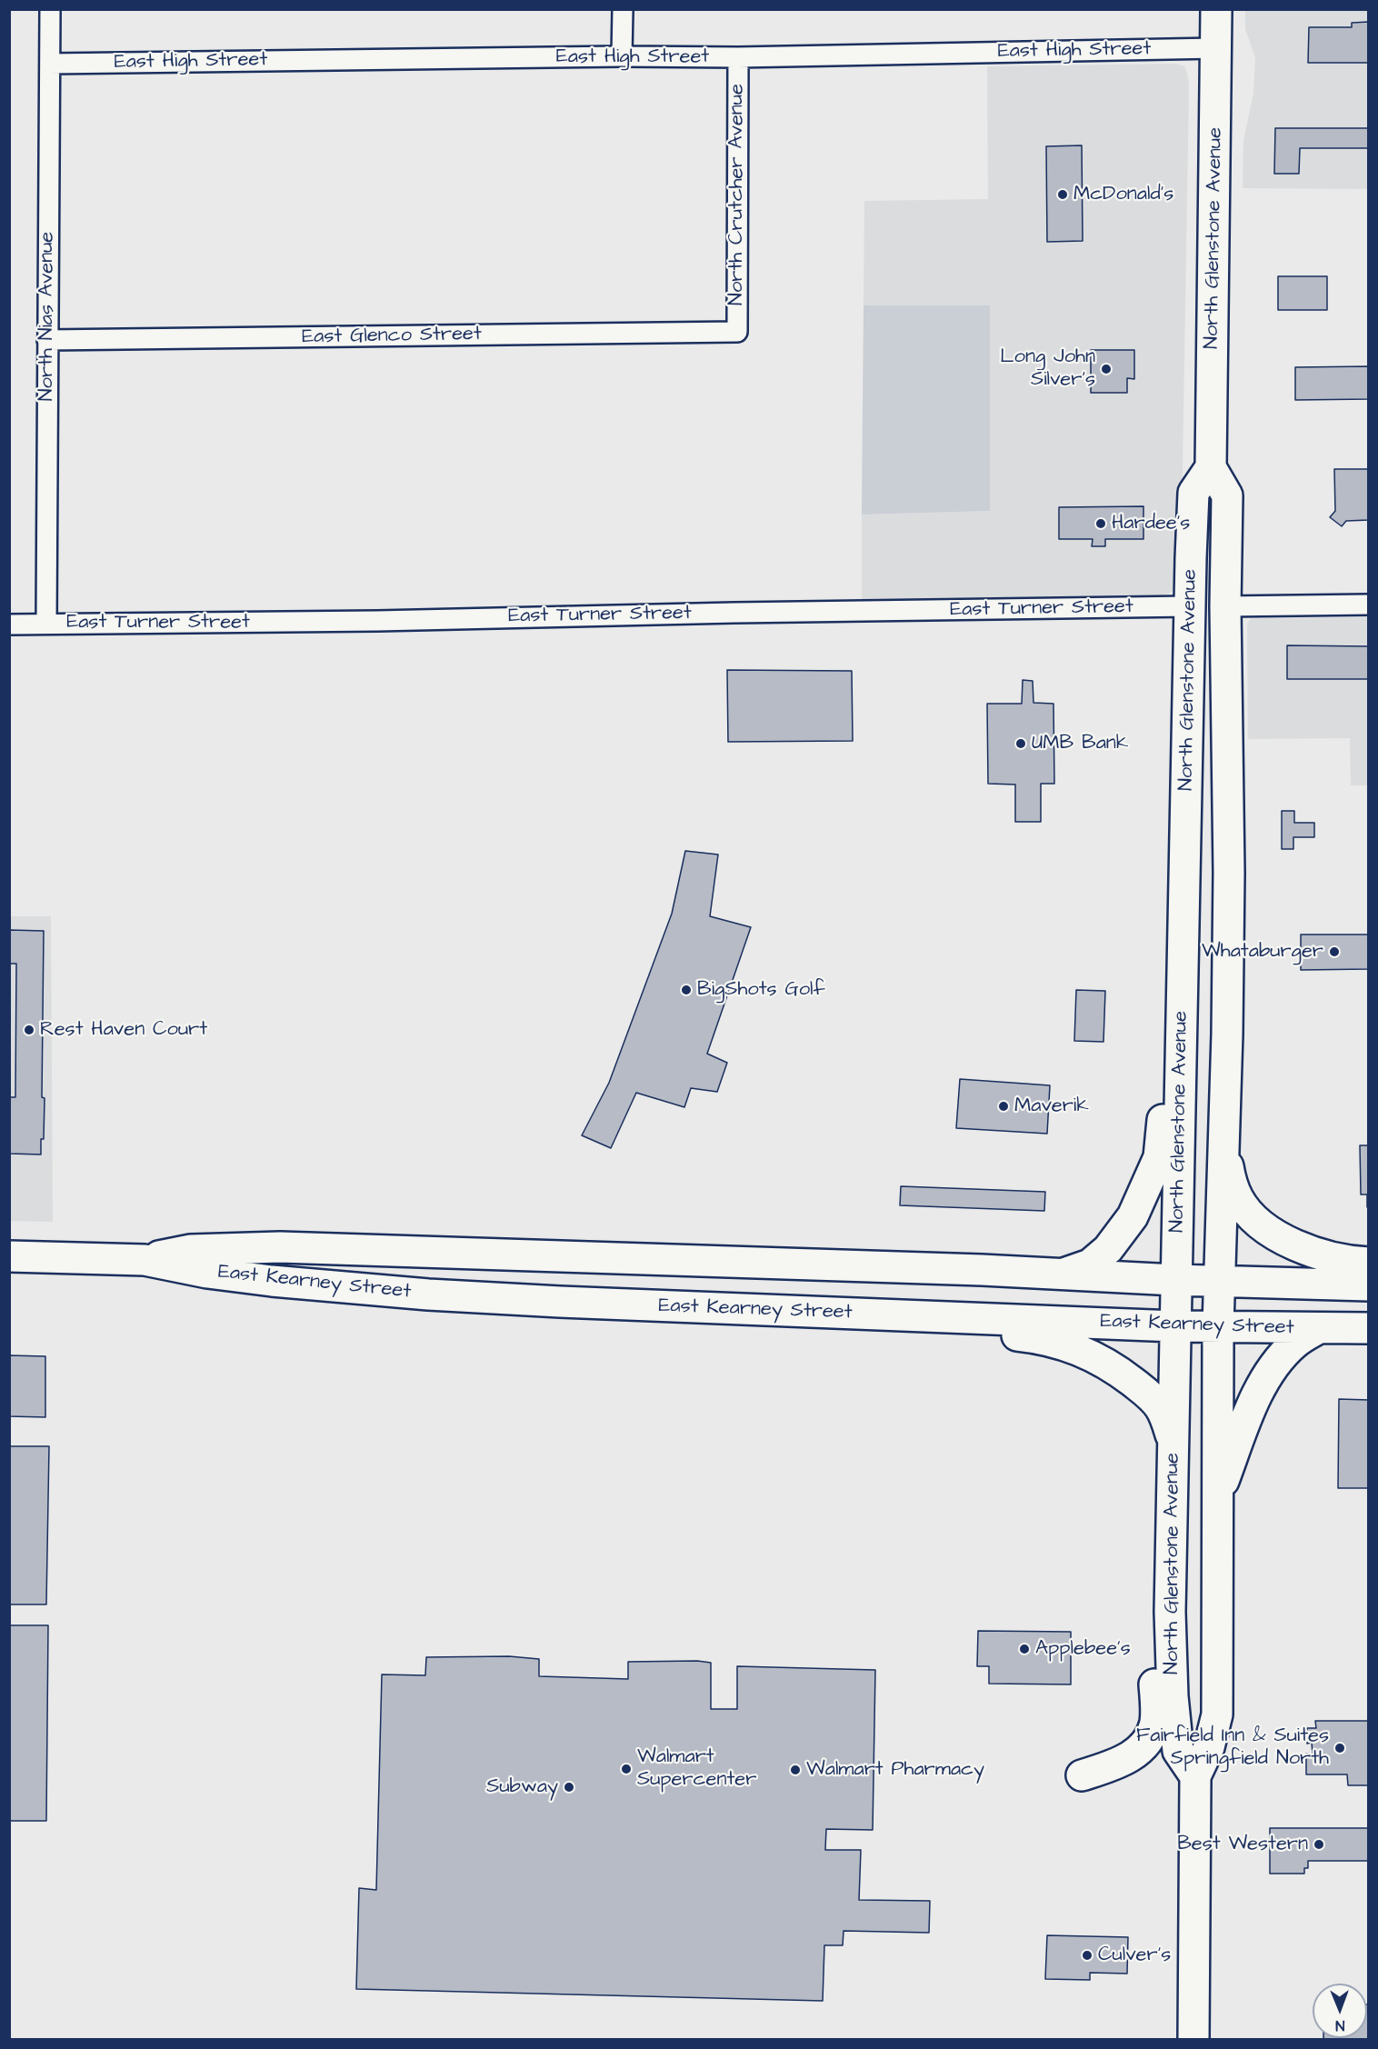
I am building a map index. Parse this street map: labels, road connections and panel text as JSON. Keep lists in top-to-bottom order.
{
  "streets": {
    "main road": ["North Glenstone Avenue", "East Kearney Street"],
    "street": [
      "East High Street",
      "North Crutcher Avenue",
      "North Nias Avenue",
      "East Glenco Street",
      "East Turner Street"
    ]
  },
  "crossings": [
    ["East High Street", "North Crutcher Avenue"],
    ["East High Street", "North Glenstone Avenue"],
    ["East High Street", "North Nias Avenue"],
    ["North Crutcher Avenue", "East Glenco Street"],
    ["North Glenstone Avenue", "East Turner Street"],
    ["North Glenstone Avenue", "East Kearney Street"],
    ["North Nias Avenue", "East Glenco Street"],
    ["North Nias Avenue", "East Turner Street"]
  ],
  "places": [
    "McDonald's",
    "Long John Silver's",
    "Hardee's",
    "UMB Bank",
    "Whataburger",
    "BigShots Golf",
    "Rest Haven Court",
    "Maverik",
    "Applebee's",
    "Fairfield Inn & Suites Springfield North",
    "Walmart Supercenter",
    "Walmart Pharmacy",
    "Subway",
    "Best Western",
    "Culver's"
  ],
  "north": "bottom"
}
